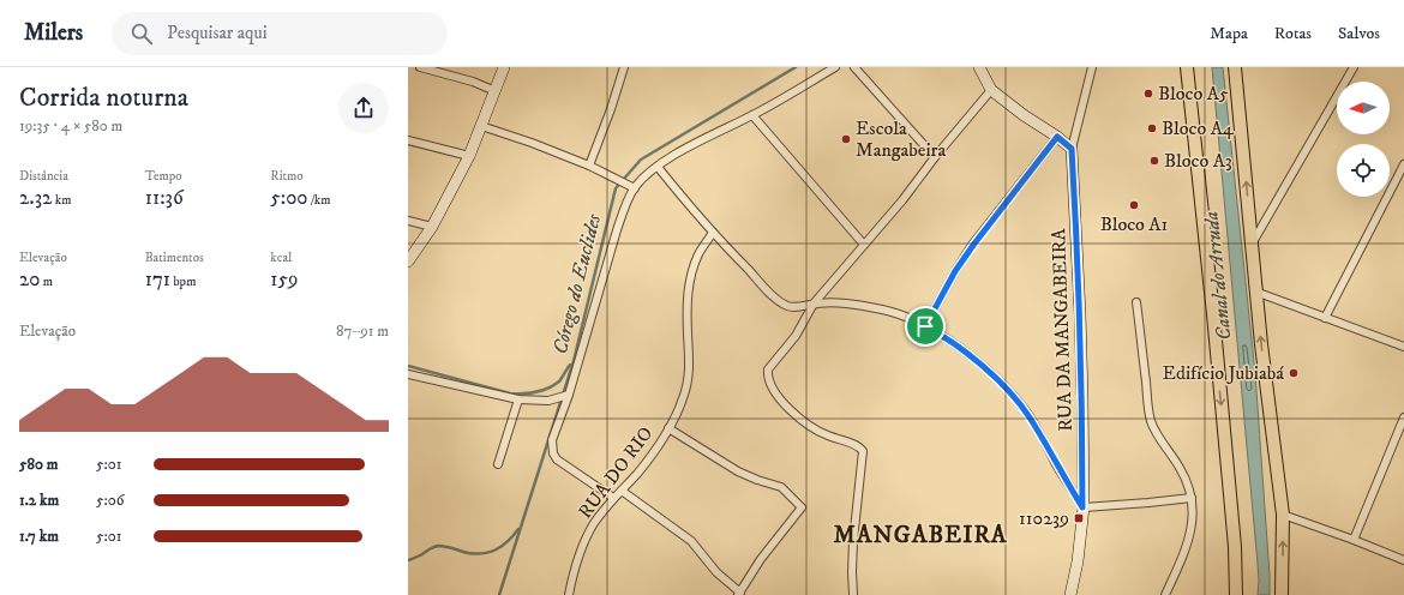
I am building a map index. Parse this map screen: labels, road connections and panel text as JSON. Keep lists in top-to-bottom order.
{
  "streets": {
    "street": ["RUA DA MANGABEIRA", "RUA DO RIO"]
  },
  "districts": ["MANGABEIRA"],
  "water": ["Canal do Arruda", "Córego do Euclides"],
  "places": {
    "other": [
      "Bloco A5",
      "Bloco A4",
      "Escola Mangabeira",
      "Bloco A3",
      "Bloco A1",
      "Edifício Jubiabá"
    ],
    "transit": ["110239"]
  },
  "north": "left",
  "page": {
    "header": "Milers",
    "search": "Pesquisar aqui",
    "nav": ["Mapa", "Rotas", "Salvos"],
    "heading": ["Corrida noturna", "19:35 · 4 × 580 m"],
    "stats": [
      ["Distância", "2.32 km"],
      ["Tempo", "11:36"],
      ["Ritmo", "5:00 /km"],
      ["Elevação", "20 m"],
      ["Batimentos", "171 bpm"],
      ["kcal", "159"]
    ],
    "chart": ["Elevação", "87–91 m"],
    "list": [
      {
        "name": "580 m",
        "note": "5:01"
      },
      {
        "name": "1.2 km",
        "note": "5:06"
      },
      {
        "name": "1.7 km",
        "note": "5:01"
      }
    ]
  }
}
